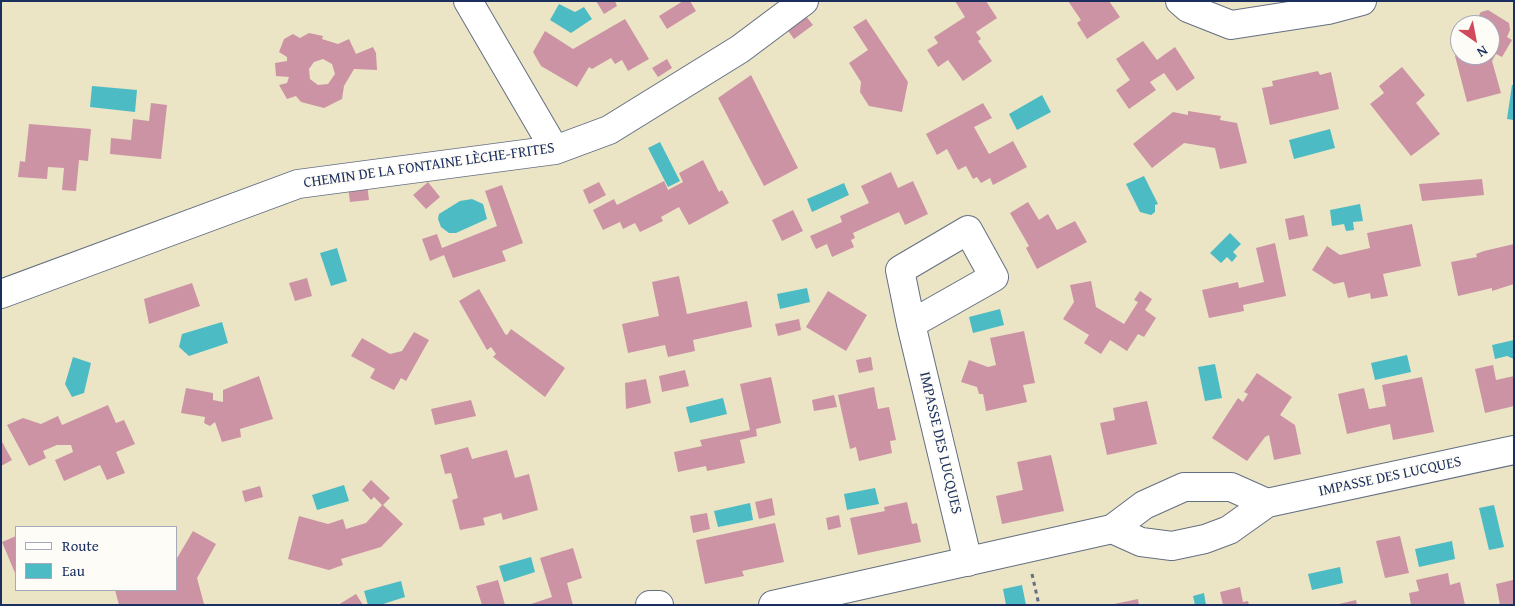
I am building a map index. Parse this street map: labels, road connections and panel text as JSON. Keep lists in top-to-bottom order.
{
  "streets": {
    "street": ["CHEMIN DE LA FONTAINE LÈCHE-FRITES", "IMPASSE DES LUCQUES"]
  },
  "legend": ["Route", "Eau"],
  "north": "bottom right"
}
